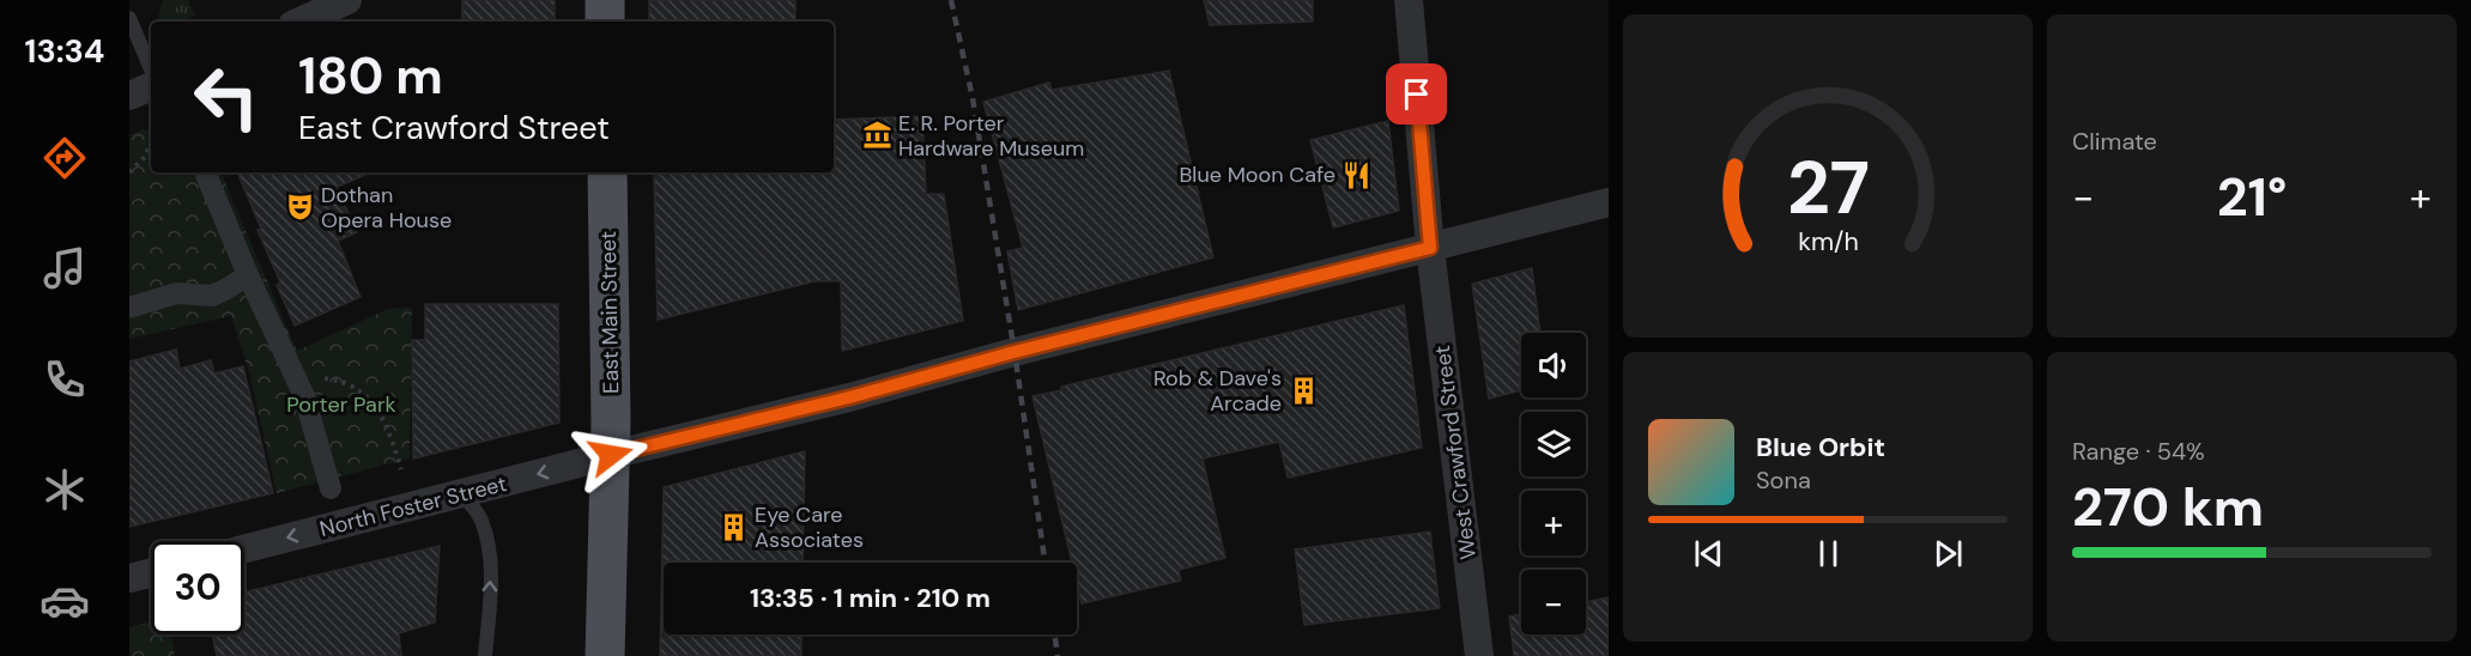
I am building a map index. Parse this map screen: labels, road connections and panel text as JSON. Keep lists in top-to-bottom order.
{
  "streets": {
    "main road": ["East Main Street"],
    "street": ["West Crawford Street", "North Foster Street"]
  },
  "crossings": [
    ["East Main Street", "North Foster Street"],
    ["West Crawford Street", "North Foster Street"]
  ],
  "parks": ["Porter Park"],
  "places": {
    "museum": ["E. R. Porter Hardware Museum"],
    "restaurant": ["Blue Moon Cafe"],
    "theatre": ["Dothan Opera House"],
    "building": ["Rob & Dave's Arcade", "Eye Care Associates"]
  },
  "page": {
    "tabs": "13:34",
    "tile": [
      "Climate",
      ["Range · 54%", "270 km"]
    ],
    "turn": ["180 m", "East Crawford Street"],
    "heat": ["−", "21°", "+"],
    "map_buttons": ["+", "−"],
    "song": ["Blue Orbit", "Sona"],
    "limit": "30",
    "trip": "13:35 · 1 min · 210 m",
    "gauge": ["27", "km/h"]
  }
}
